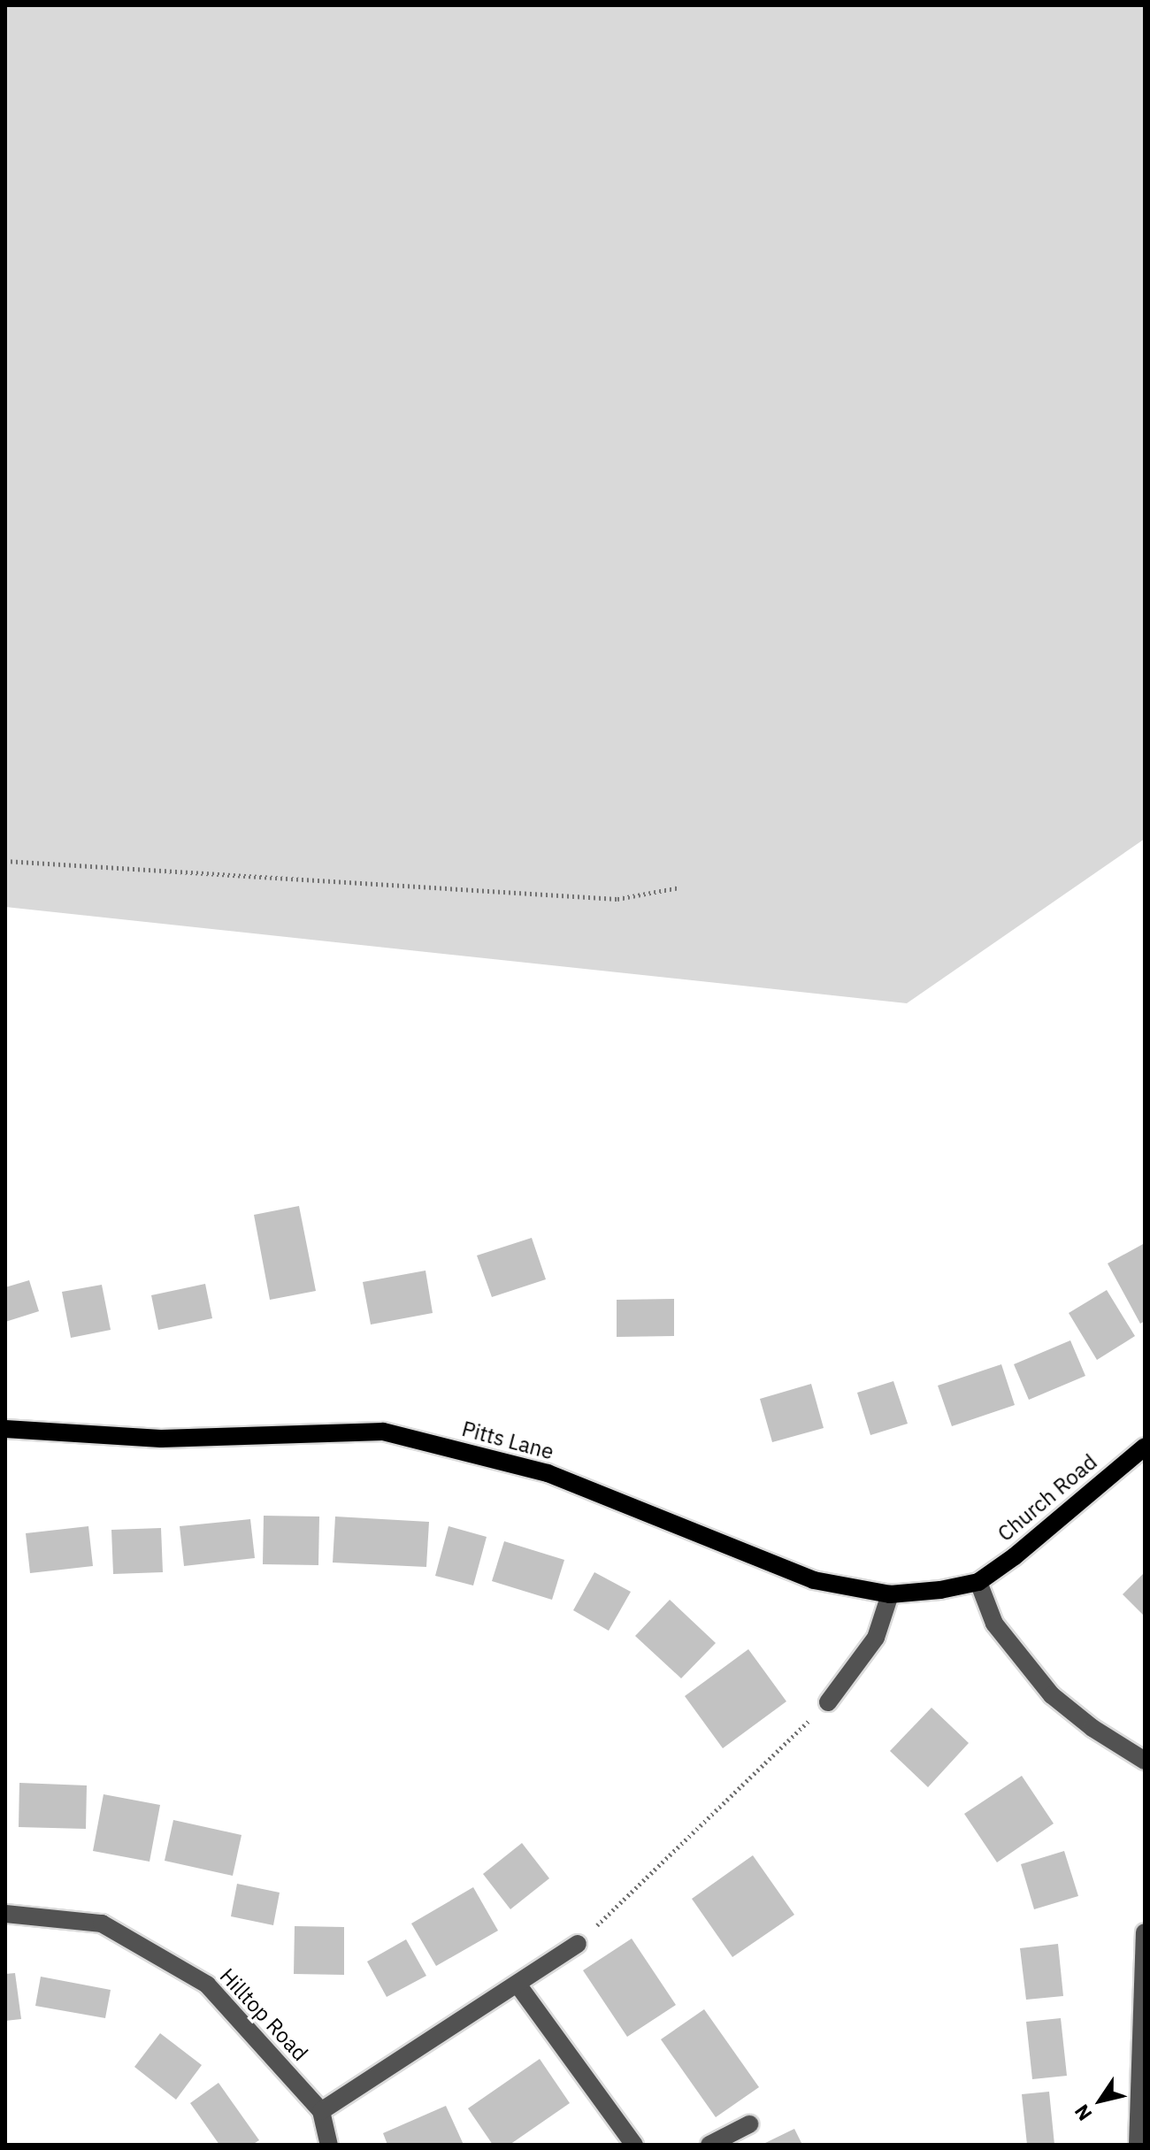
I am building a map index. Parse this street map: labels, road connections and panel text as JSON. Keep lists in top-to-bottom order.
{
  "streets": {
    "main road": ["Pitts Lane", "Church Road"],
    "street": ["Hilltop Road"]
  },
  "crossings": [
    ["Pitts Lane", "Church Road"]
  ],
  "north": "bottom left"
}
